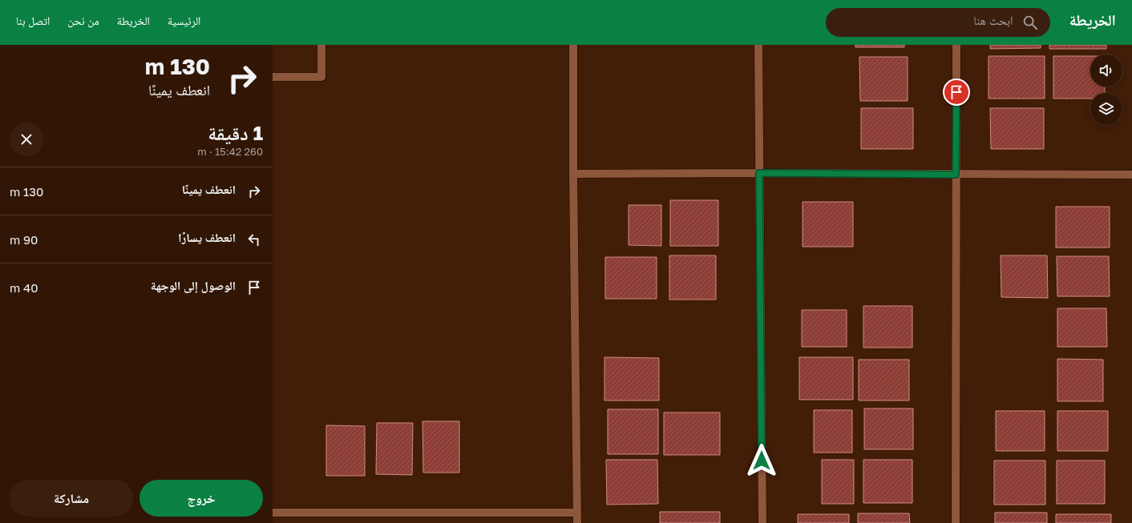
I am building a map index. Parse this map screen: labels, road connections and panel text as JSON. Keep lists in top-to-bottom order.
{
  "page": {
    "header": "الخريطة",
    "search": "ابحث هنا",
    "nav": [
      "الرئيسية",
      "الخريطة",
      "من نحن",
      "اتصل بنا"
    ],
    "turn": ["130 m", "انعطف يمينًا"],
    "heading": ["1 دقيقة", "260 m · 15:42"],
    "list": [
      {
        "name": "انعطف يمينًا",
        "value": "130 m"
      },
      {
        "name": "انعطف يسارًا",
        "value": "90 m"
      },
      {
        "name": "الوصول إلى الوجهة",
        "value": "40 m"
      }
    ],
    "buttons": ["خروج", "مشاركة"]
  }
}
